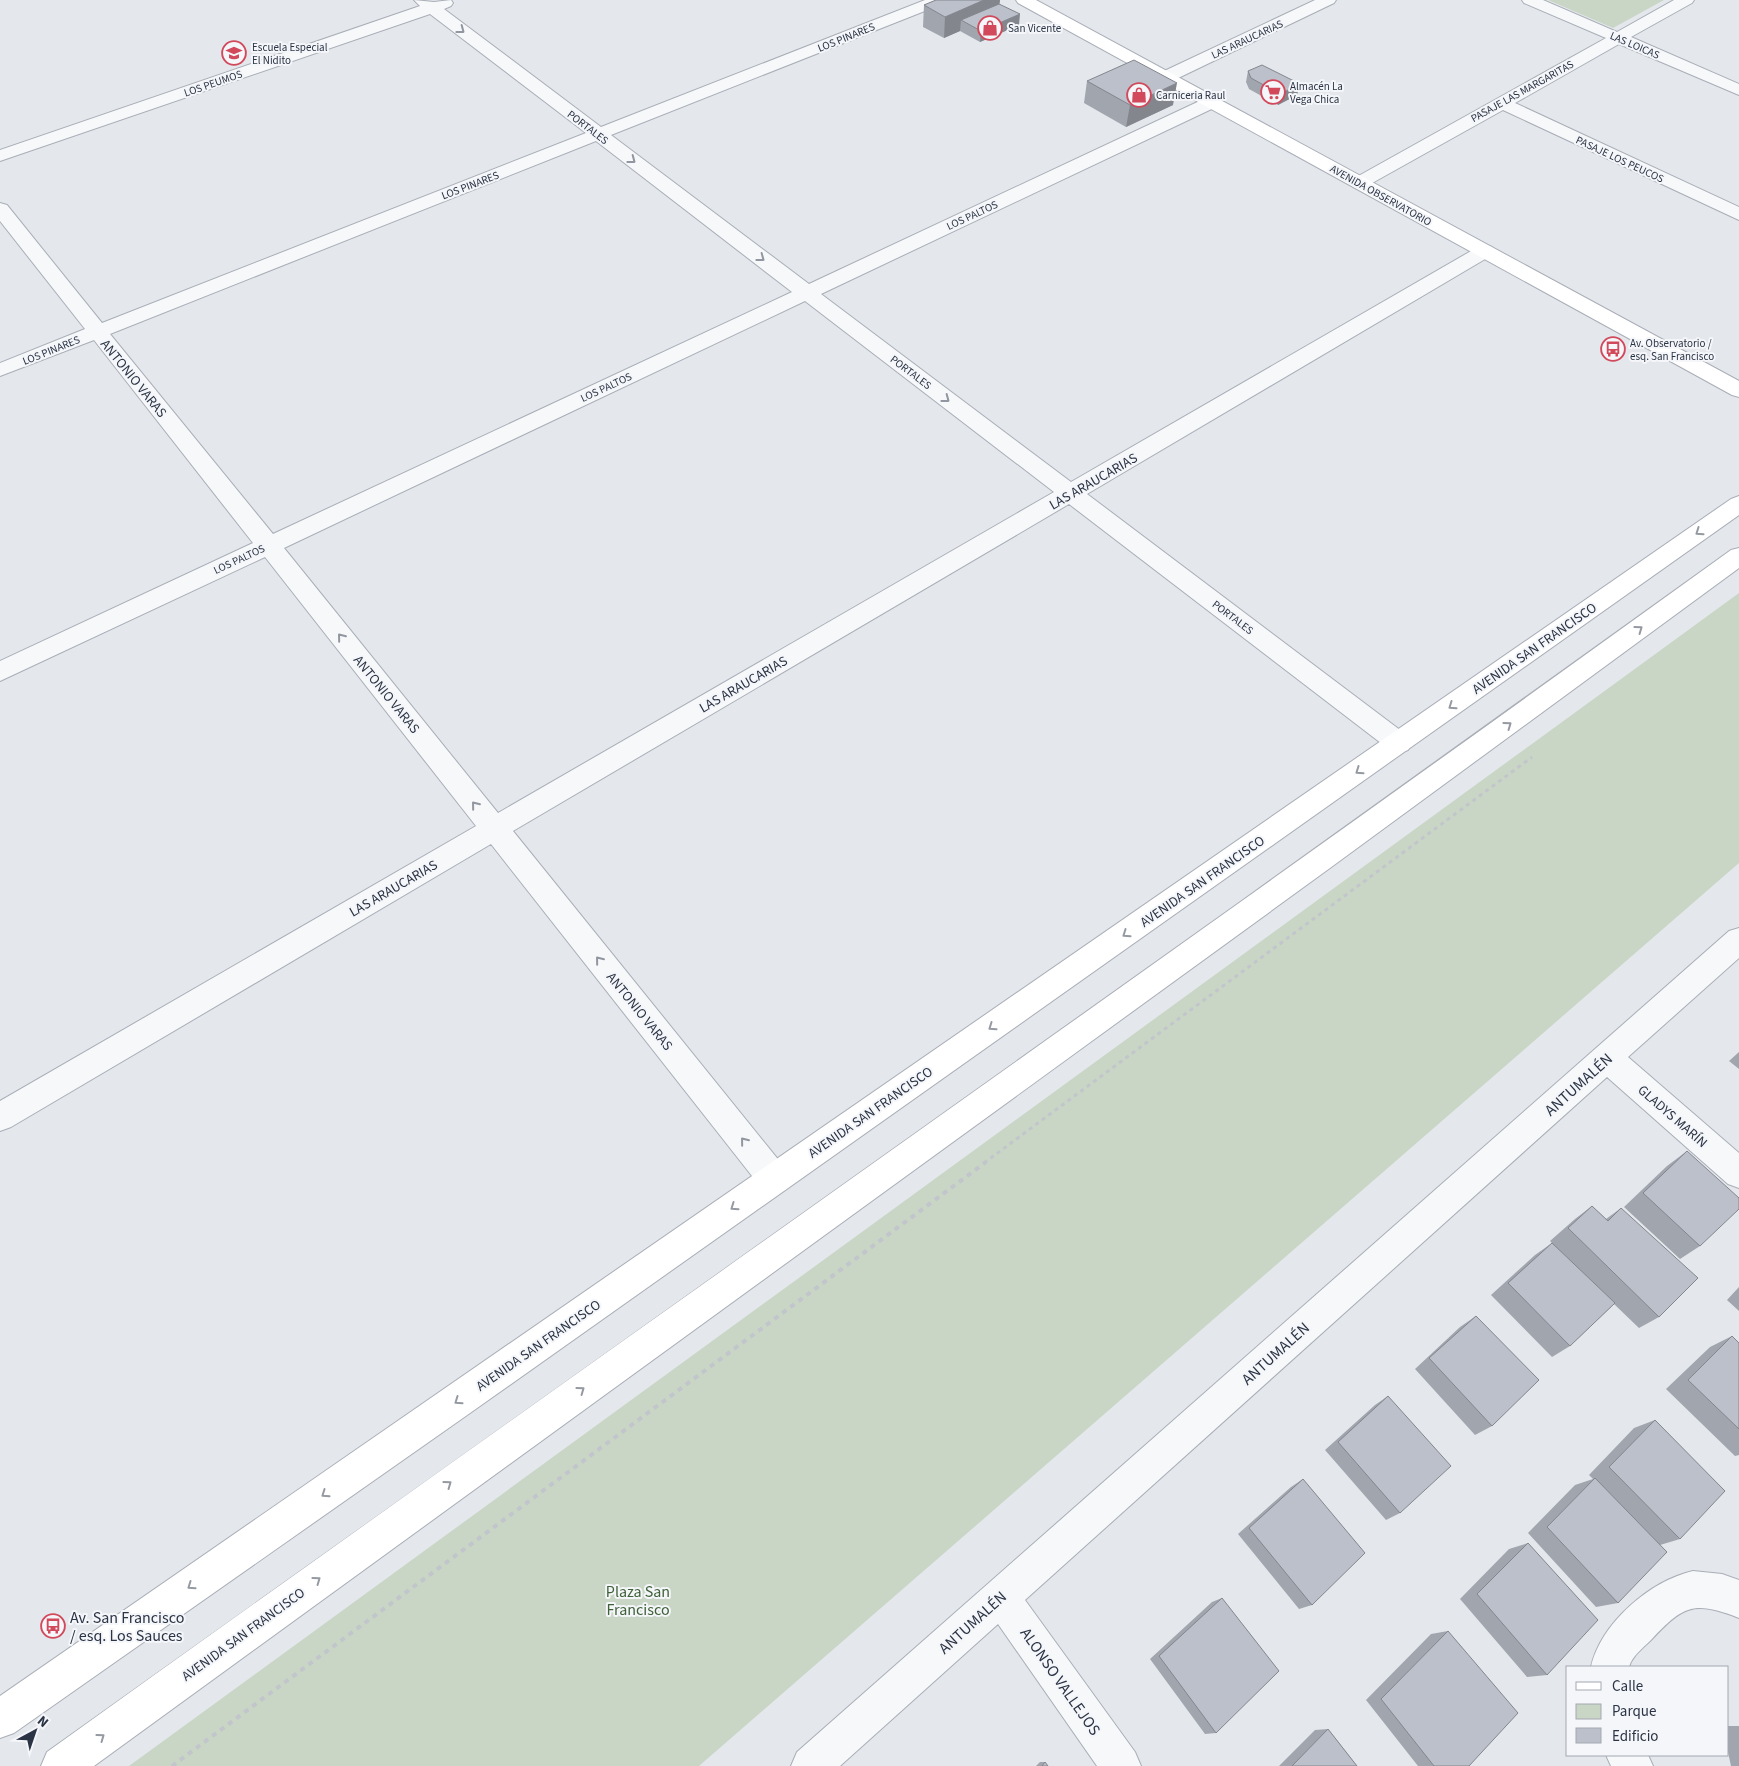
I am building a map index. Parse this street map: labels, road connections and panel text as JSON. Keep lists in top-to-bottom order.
{
  "streets": {
    "main road": ["AVENIDA OBSERVATORIO", "AVENIDA SAN FRANCISCO"],
    "street": [
      "LOS PINARES",
      "LAS ARAUCARIAS",
      "LAS LOICAS",
      "LOS PEUMOS",
      "PASAJE LAS MARGARITAS",
      "PORTALES",
      "PASAJE LOS PEUCOS",
      "LOS PALTOS",
      "ANTONIO VARAS",
      "ANTUMALÉN",
      "GLADYS MARÍN",
      "ALONSO VALLEJOS"
    ]
  },
  "crossings": [
    ["LOS PINARES", "PORTALES"],
    ["LOS PINARES", "ANTONIO VARAS"],
    ["LAS ARAUCARIAS", "PORTALES"],
    ["LAS ARAUCARIAS", "AVENIDA OBSERVATORIO"],
    ["LAS ARAUCARIAS", "ANTONIO VARAS"],
    ["LAS LOICAS", "PASAJE LAS MARGARITAS"],
    ["LOS PEUMOS", "PORTALES"],
    ["PASAJE LAS MARGARITAS", "PASAJE LOS PEUCOS"],
    ["PASAJE LAS MARGARITAS", "AVENIDA OBSERVATORIO"],
    ["PORTALES", "LOS PALTOS"],
    ["PORTALES", "AVENIDA SAN FRANCISCO"],
    ["AVENIDA OBSERVATORIO", "LOS PALTOS"],
    ["LOS PALTOS", "ANTONIO VARAS"],
    ["ANTONIO VARAS", "AVENIDA SAN FRANCISCO"],
    ["ANTUMALÉN", "GLADYS MARÍN"],
    ["ANTUMALÉN", "ALONSO VALLEJOS"]
  ],
  "one_way": ["PORTALES", "ANTONIO VARAS"],
  "parks": ["Plaza San Francisco"],
  "places": {
    "shop": ["San Vicente", "Carniceria Raul"],
    "school or university": ["Escuela Especial El Nidito"],
    "supermarket": ["Almacén La Vega Chica"],
    "bus stop": ["Av. Observatorio / esq. San Francisco", "Av. San Francisco / esq. Los Sauces"]
  },
  "legend": ["Calle", "Parque", "Edificio"],
  "north": "top right"
}
